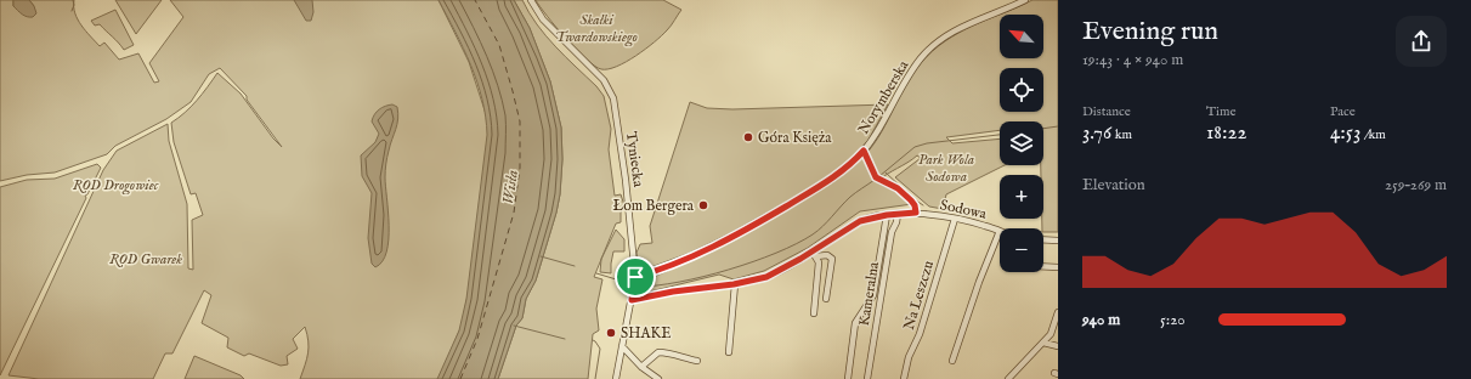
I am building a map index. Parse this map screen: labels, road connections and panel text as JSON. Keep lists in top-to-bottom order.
{
  "streets": {
    "street": [
      "Norymberska",
      "Tyniecka",
      "Sodowa",
      "Kameralna",
      "Na Leszczu"
    ]
  },
  "crossings": [
    ["Norymberska", "Tyniecka"],
    ["Tyniecka", "Sodowa"],
    ["Sodowa", "Kameralna"],
    ["Sodowa", "Na Leszczu"]
  ],
  "water": ["Wisła"],
  "parks": [
    "Skałki Twardowskiego",
    "Park Wola Sodowa",
    "ROD Drogowiec",
    "ROD Gwarek"
  ],
  "places": ["Góra Księża", "Łom Bergera", "SHAKE"],
  "north": "top left",
  "page": {
    "heading": ["Evening run", "19:43 · 4 × 940 m"],
    "map_buttons": ["+", "−"],
    "stats": [
      ["Distance", "3.76 km"],
      ["Time", "18:22"],
      ["Pace", "4:53 /km"]
    ],
    "chart": ["Elevation", "259–269 m"],
    "list": [
      {
        "name": "940 m",
        "note": "5:20"
      }
    ]
  }
}
